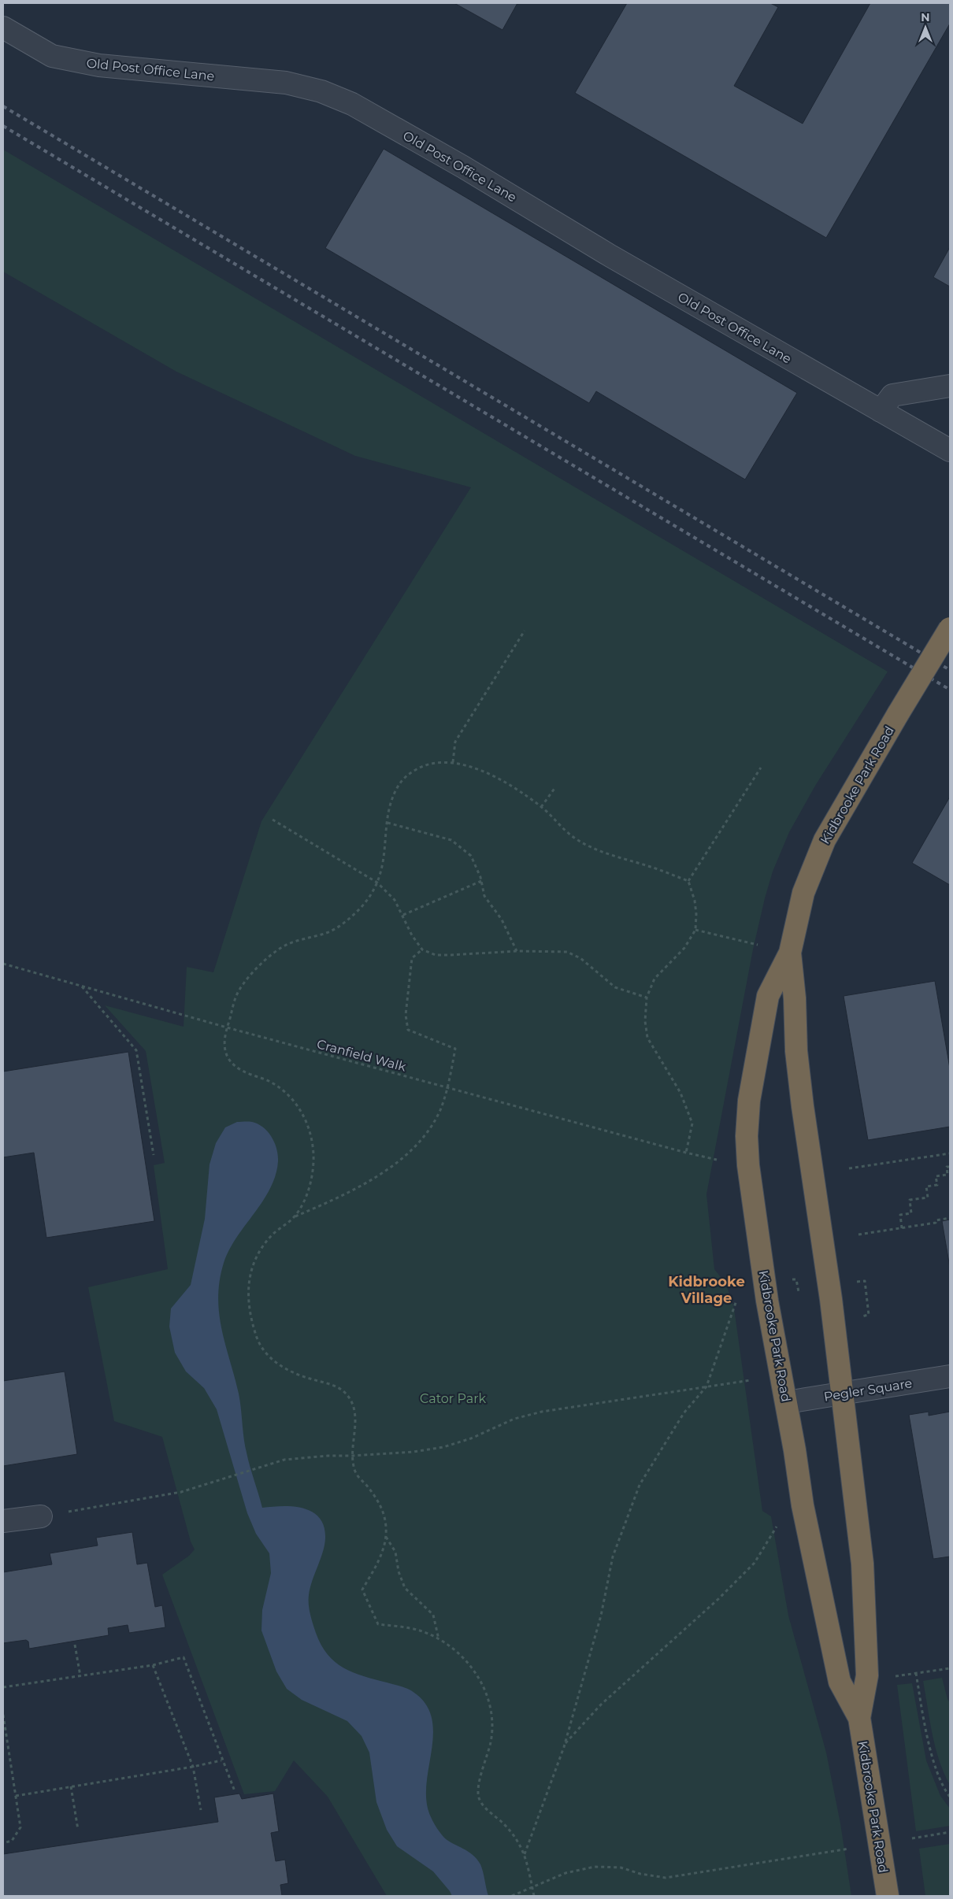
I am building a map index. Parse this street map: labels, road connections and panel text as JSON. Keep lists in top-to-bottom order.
{
  "streets": {
    "highway": ["Kidbrooke Park Road"],
    "street": ["Old Post Office Lane", "Pegler Square"],
    "path": ["Cranfield Walk"]
  },
  "crossings": [
    ["Kidbrooke Park Road", "Pegler Square"]
  ],
  "districts": ["Kidbrooke Village"],
  "parks": ["Cator Park"],
  "north": "top"
}
